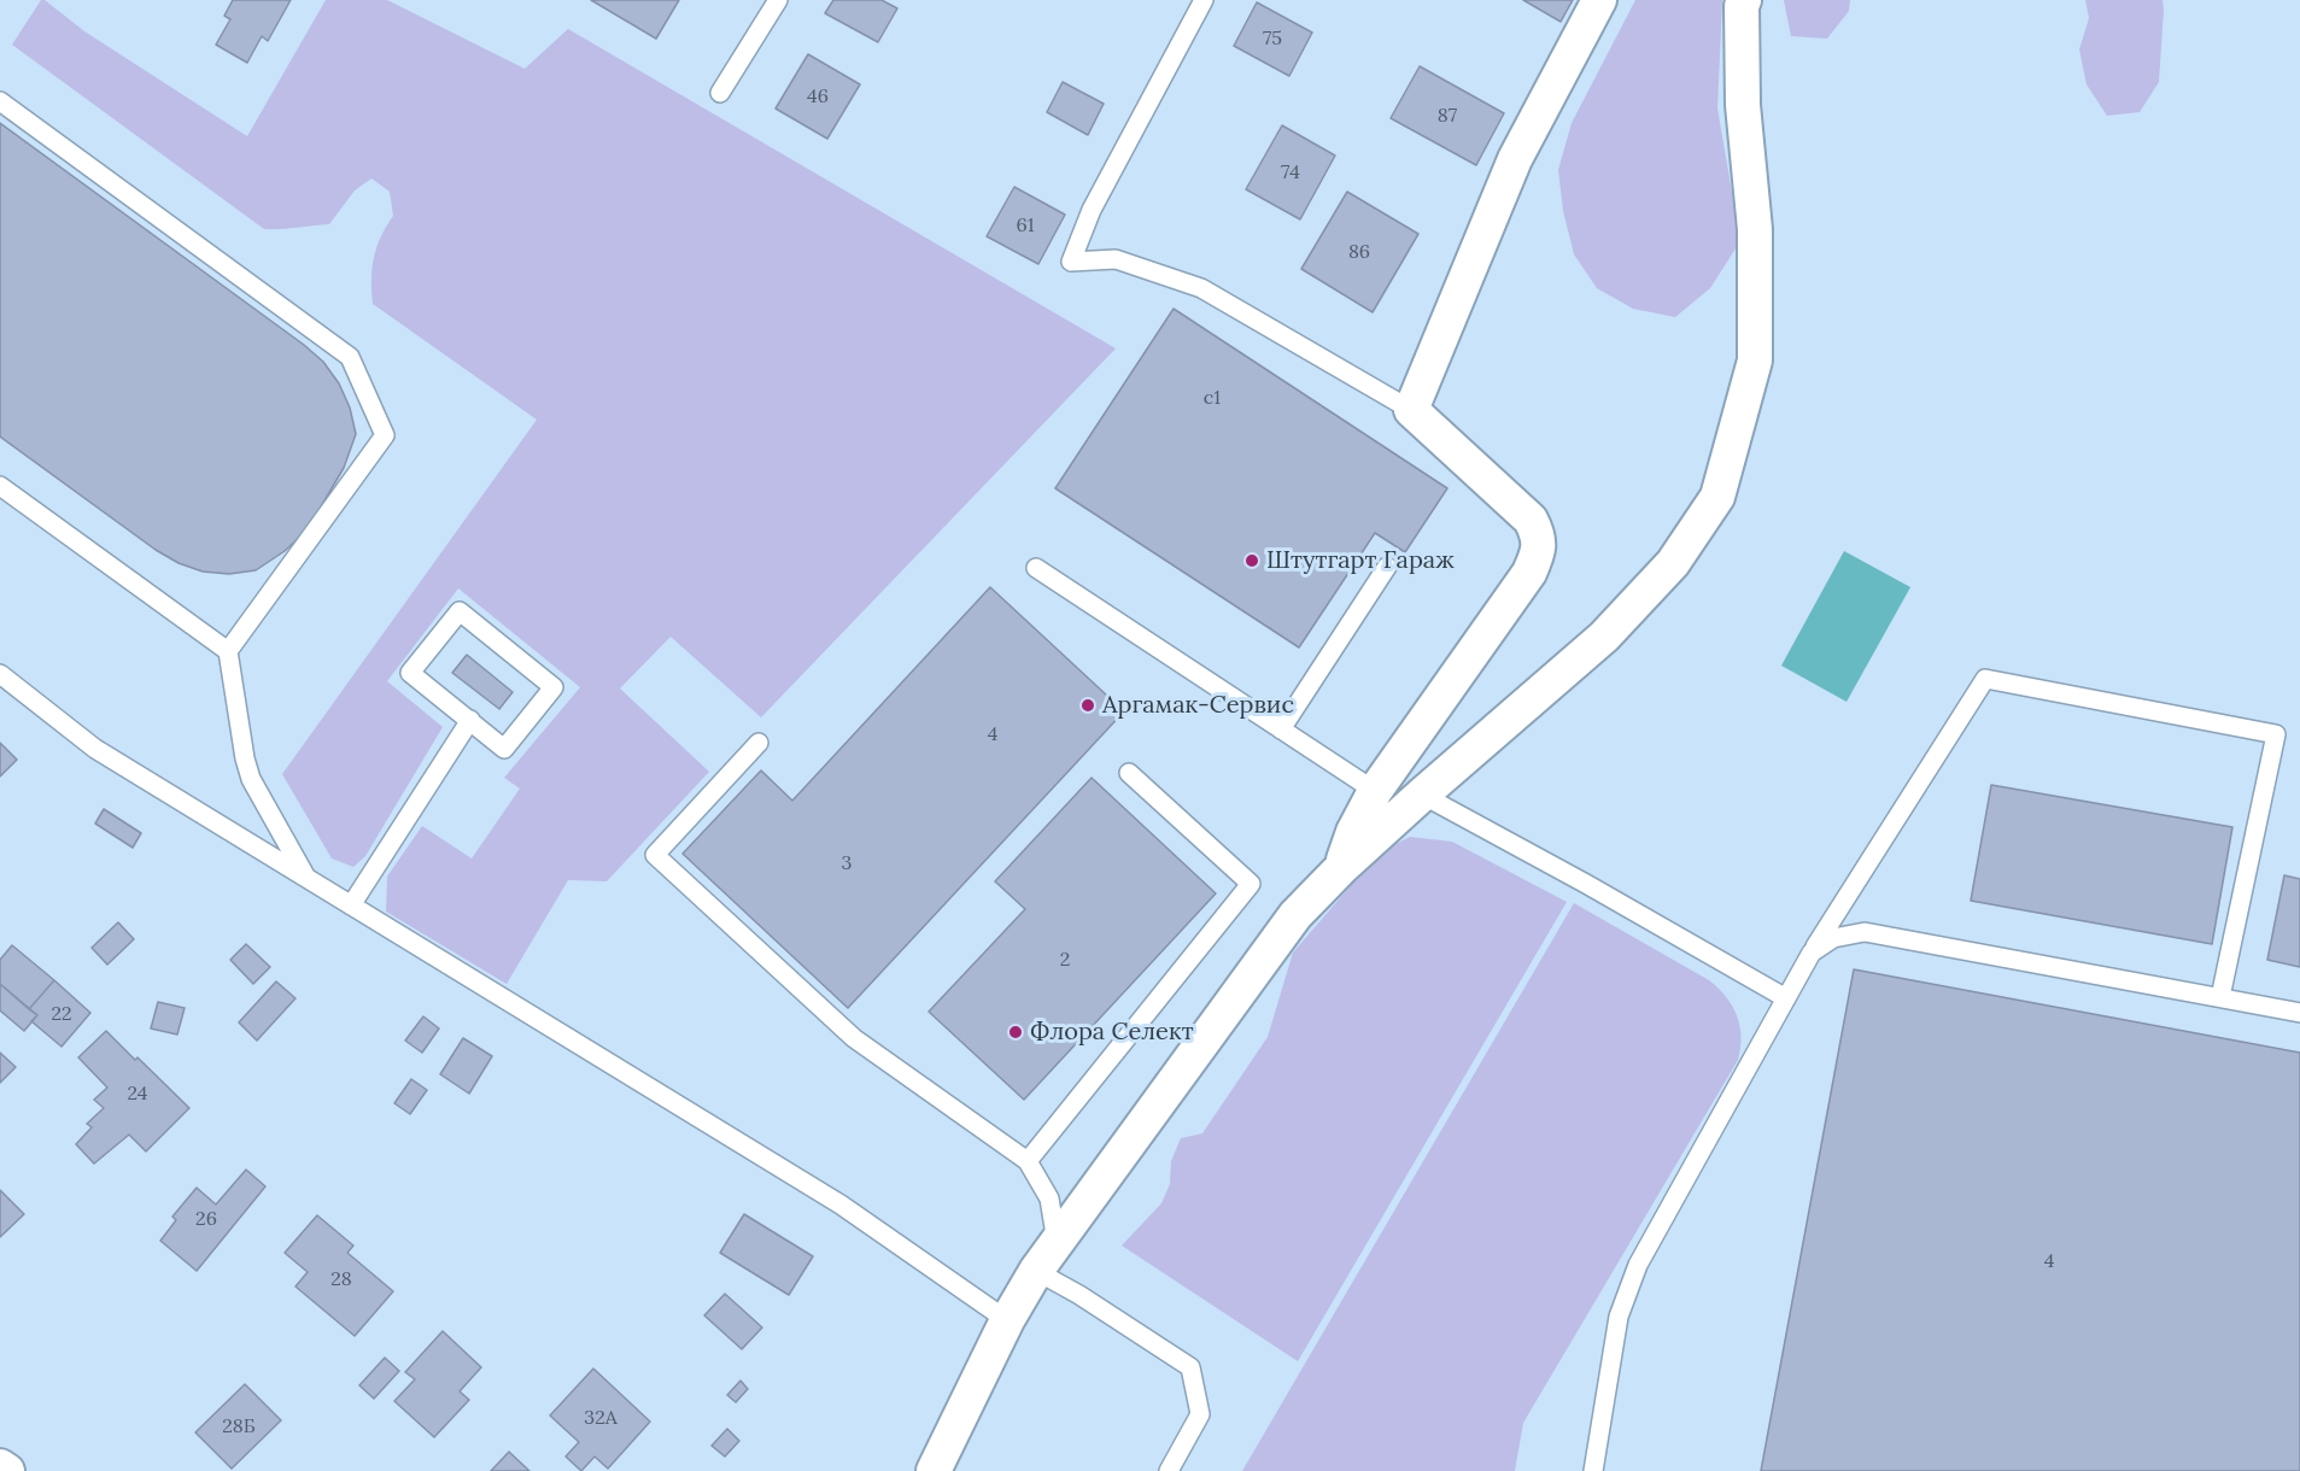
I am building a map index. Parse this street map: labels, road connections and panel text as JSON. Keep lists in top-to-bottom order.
{
  "places": ["Штутгарт Гараж", "Аргамак-Сервис", "Флора Селект"],
  "house_numbers": [
    "75",
    "46",
    "87",
    "74",
    "61",
    "86",
    "с1",
    "4",
    "3",
    "2",
    "22",
    "24",
    "26",
    "4",
    "28",
    "32А",
    "28Б"
  ]
}
